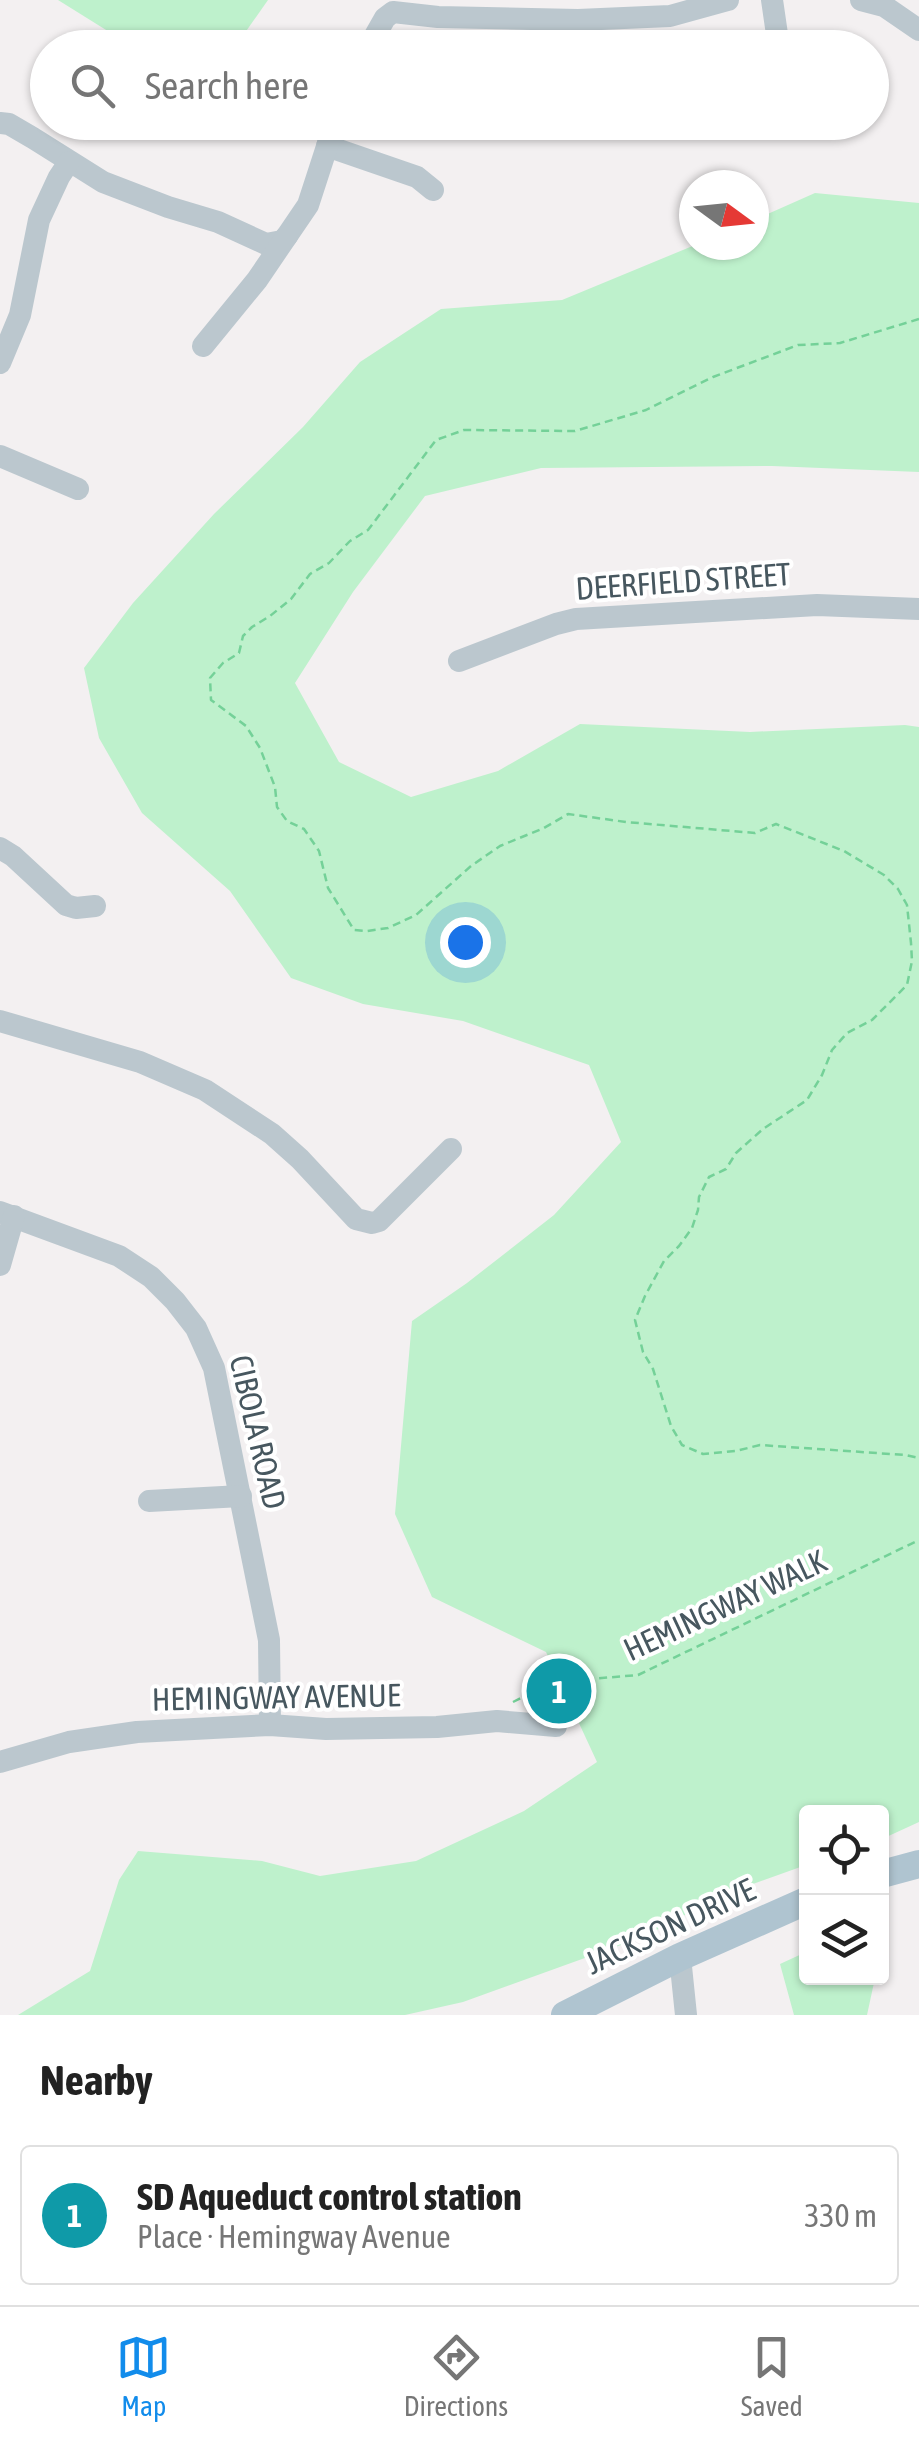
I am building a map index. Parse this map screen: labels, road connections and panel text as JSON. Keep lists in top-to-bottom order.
{
  "streets": {
    "main road": ["JACKSON DRIVE"],
    "street": ["DEERFIELD STREET", "CIBOLA ROAD", "HEMINGWAY AVENUE"],
    "path": ["HEMINGWAY WALK"]
  },
  "crossings": [
    ["CIBOLA ROAD", "HEMINGWAY AVENUE"],
    ["HEMINGWAY WALK", "HEMINGWAY AVENUE"]
  ],
  "north": "right",
  "page": {
    "search": "Search here",
    "pins": "1",
    "heading": "Nearby",
    "list": [
      {
        "mark": "1",
        "name": "SD Aqueduct control station",
        "note": "Place · Hemingway Avenue",
        "value": "330 m"
      }
    ],
    "nav": ["Map", "Directions", "Saved"]
  }
}
